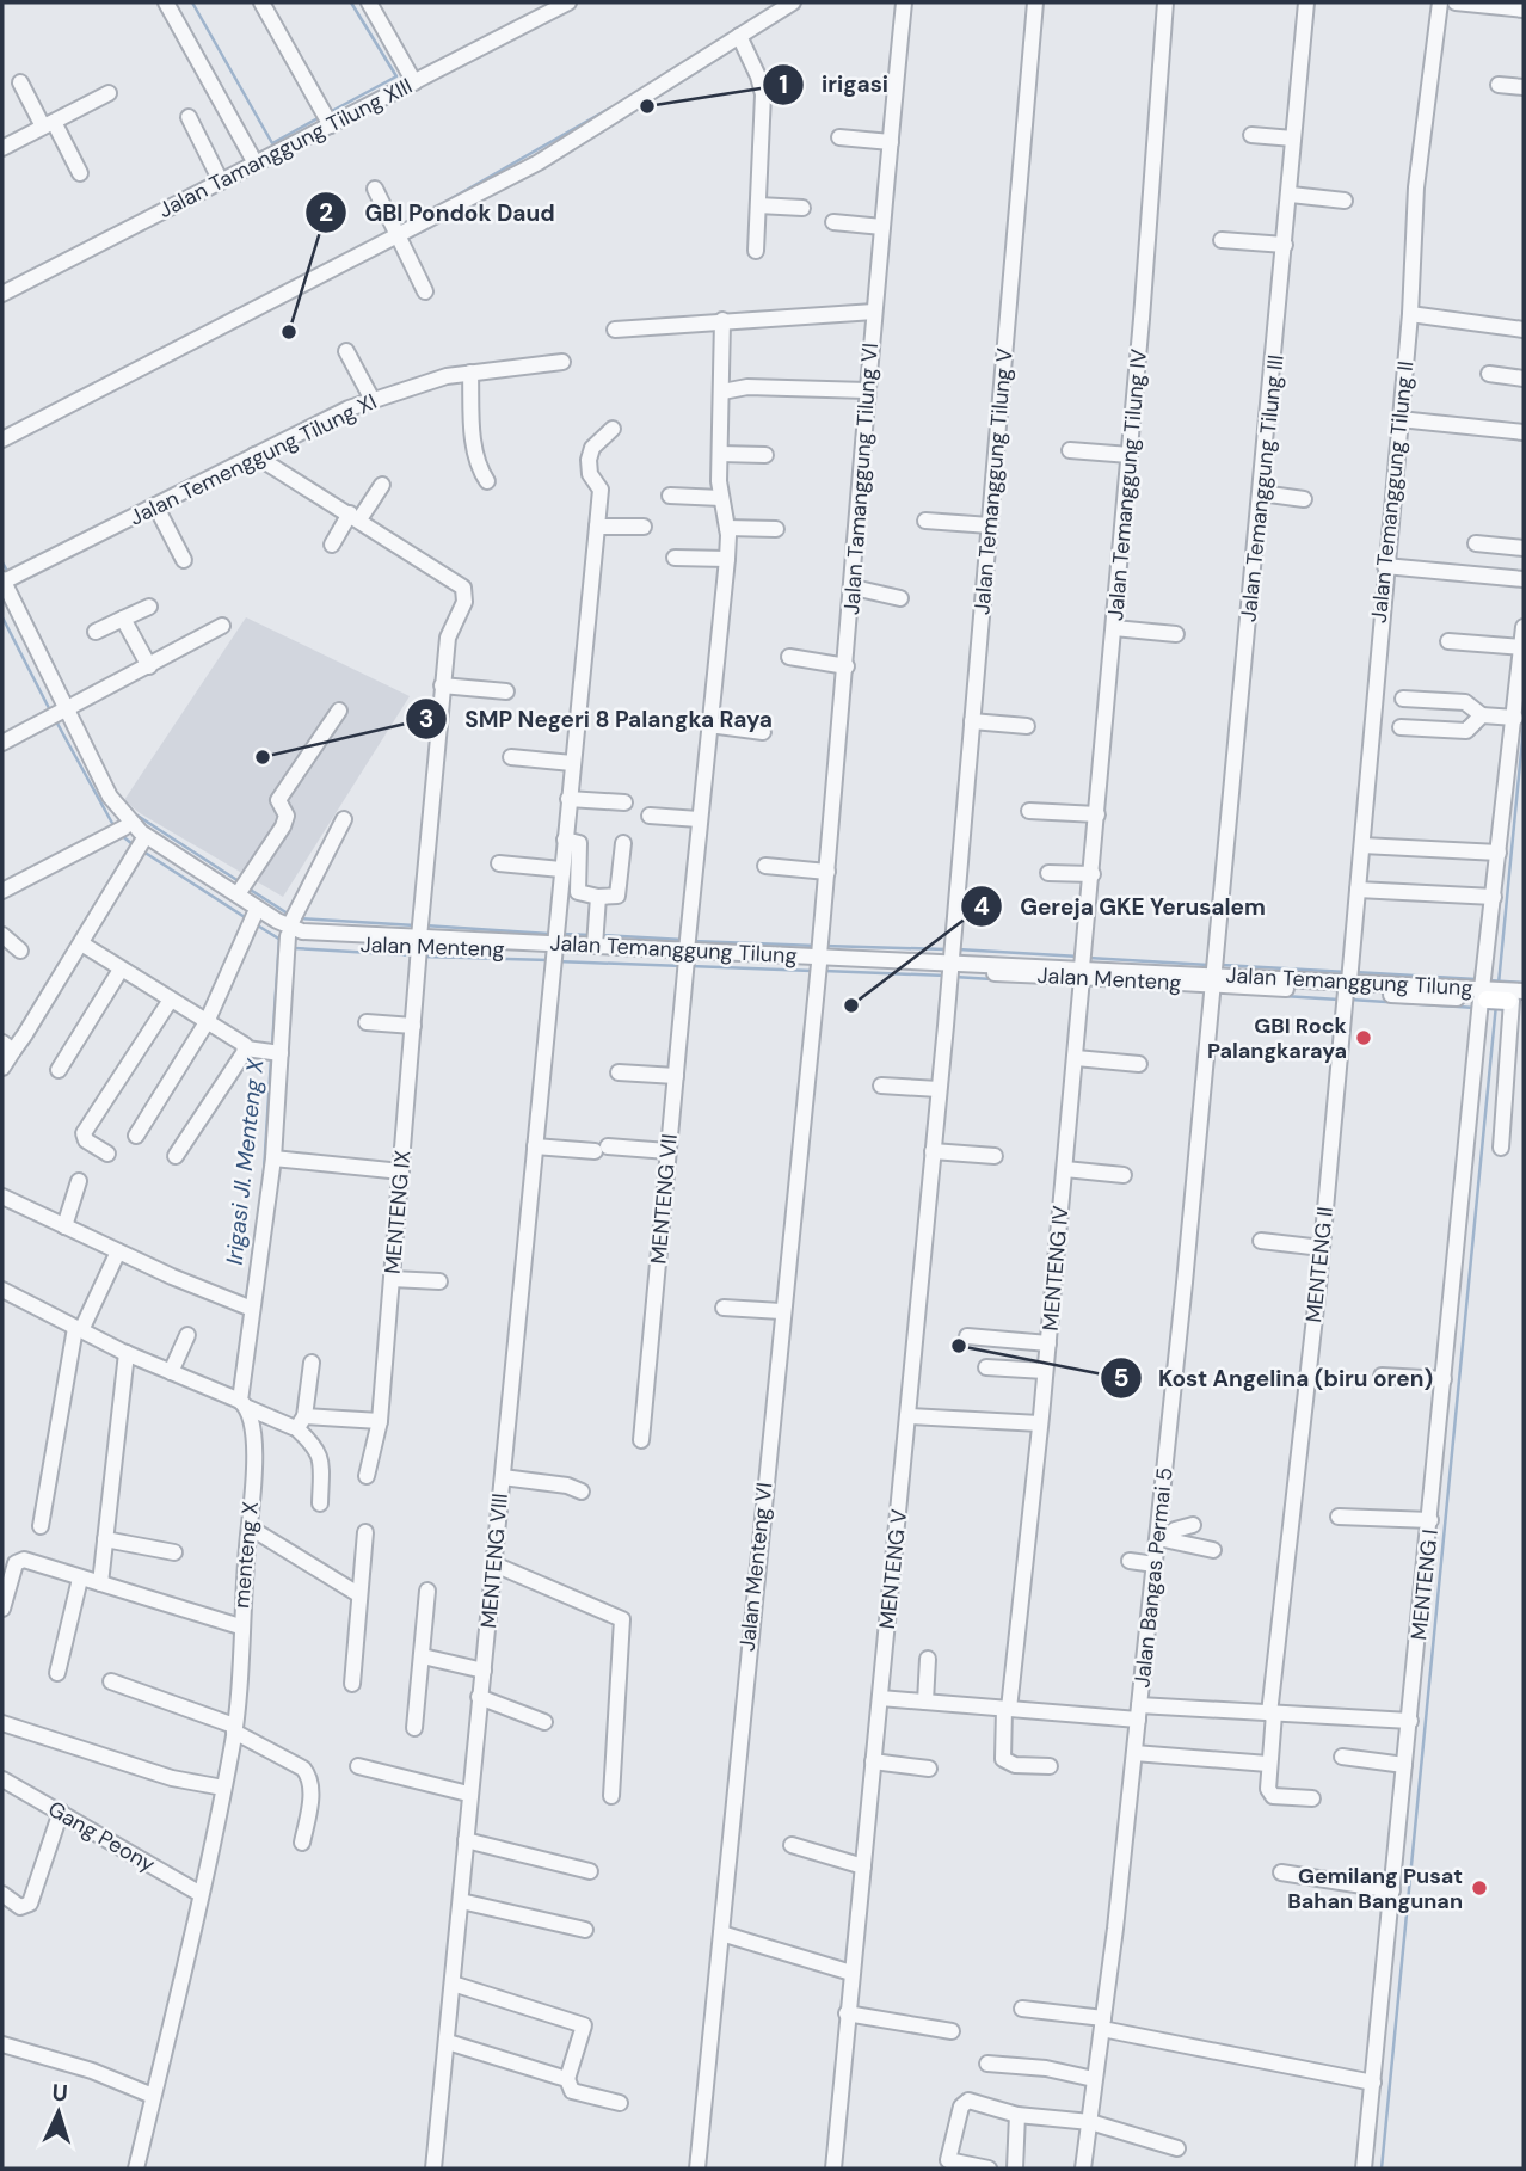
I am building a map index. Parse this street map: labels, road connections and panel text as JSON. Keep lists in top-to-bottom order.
{
  "streets": {
    "main road": ["Jalan Temanggung Tilung"],
    "street": [
      "Jalan Tamanggung Tilung XIII",
      "Jalan Temenggung Tilung XI",
      "Jalan Tamanggung Tilung VI",
      "Jalan Temanggung Tilung V",
      "Jalan Temanggung Tilung IV",
      "Jalan Temanggung Tilung III",
      "Jalan Temanggung Tilung II",
      "MENTENG VII",
      "MENTENG IX",
      "MENTENG II",
      "MENTENG IV",
      "menteng X",
      "MENTENG VIII",
      "Jalan Menteng VI",
      "MENTENG V",
      "Jalan Bangas Permai 5",
      "MENTENG I",
      "Gang Peony"
    ]
  },
  "crossings": [
    ["Jalan Temenggung Tilung XI", "Jalan Temanggung Tilung"],
    ["Jalan Tamanggung Tilung VI", "Jalan Temanggung Tilung"],
    ["Jalan Tamanggung Tilung VI", "Jalan Menteng VI"],
    ["Jalan Temanggung Tilung V", "Jalan Temanggung Tilung"],
    ["Jalan Temanggung Tilung V", "MENTENG V"],
    ["Jalan Temanggung Tilung IV", "Jalan Temanggung Tilung"],
    ["Jalan Temanggung Tilung IV", "MENTENG IV"],
    ["Jalan Temanggung Tilung III", "Jalan Temanggung Tilung"],
    ["Jalan Temanggung Tilung III", "Jalan Bangas Permai 5"],
    ["Jalan Temanggung Tilung II", "Jalan Temanggung Tilung"],
    ["Jalan Temanggung Tilung II", "MENTENG II"],
    ["Jalan Temanggung Tilung", "MENTENG VII"],
    ["Jalan Temanggung Tilung", "MENTENG IX"],
    ["Jalan Temanggung Tilung", "MENTENG II"],
    ["Jalan Temanggung Tilung", "MENTENG IV"],
    ["Jalan Temanggung Tilung", "menteng X"],
    ["Jalan Temanggung Tilung", "MENTENG VIII"],
    ["Jalan Temanggung Tilung", "Jalan Menteng VI"],
    ["Jalan Temanggung Tilung", "MENTENG V"],
    ["Jalan Temanggung Tilung", "Jalan Bangas Permai 5"],
    ["Jalan Temanggung Tilung", "MENTENG I"],
    ["menteng X", "Gang Peony"]
  ],
  "water": ["Irigasi Jl. Menteng X"],
  "places": [
    "irigasi",
    "GBI Pondok Daud",
    "SMP Negeri 8 Palangka Raya",
    "Gereja GKE Yerusalem",
    "GBI Rock Palangkaraya",
    "Kost Angelina (biru oren)",
    "Gemilang Pusat Bahan Bangunan"
  ],
  "north": "top"
}
